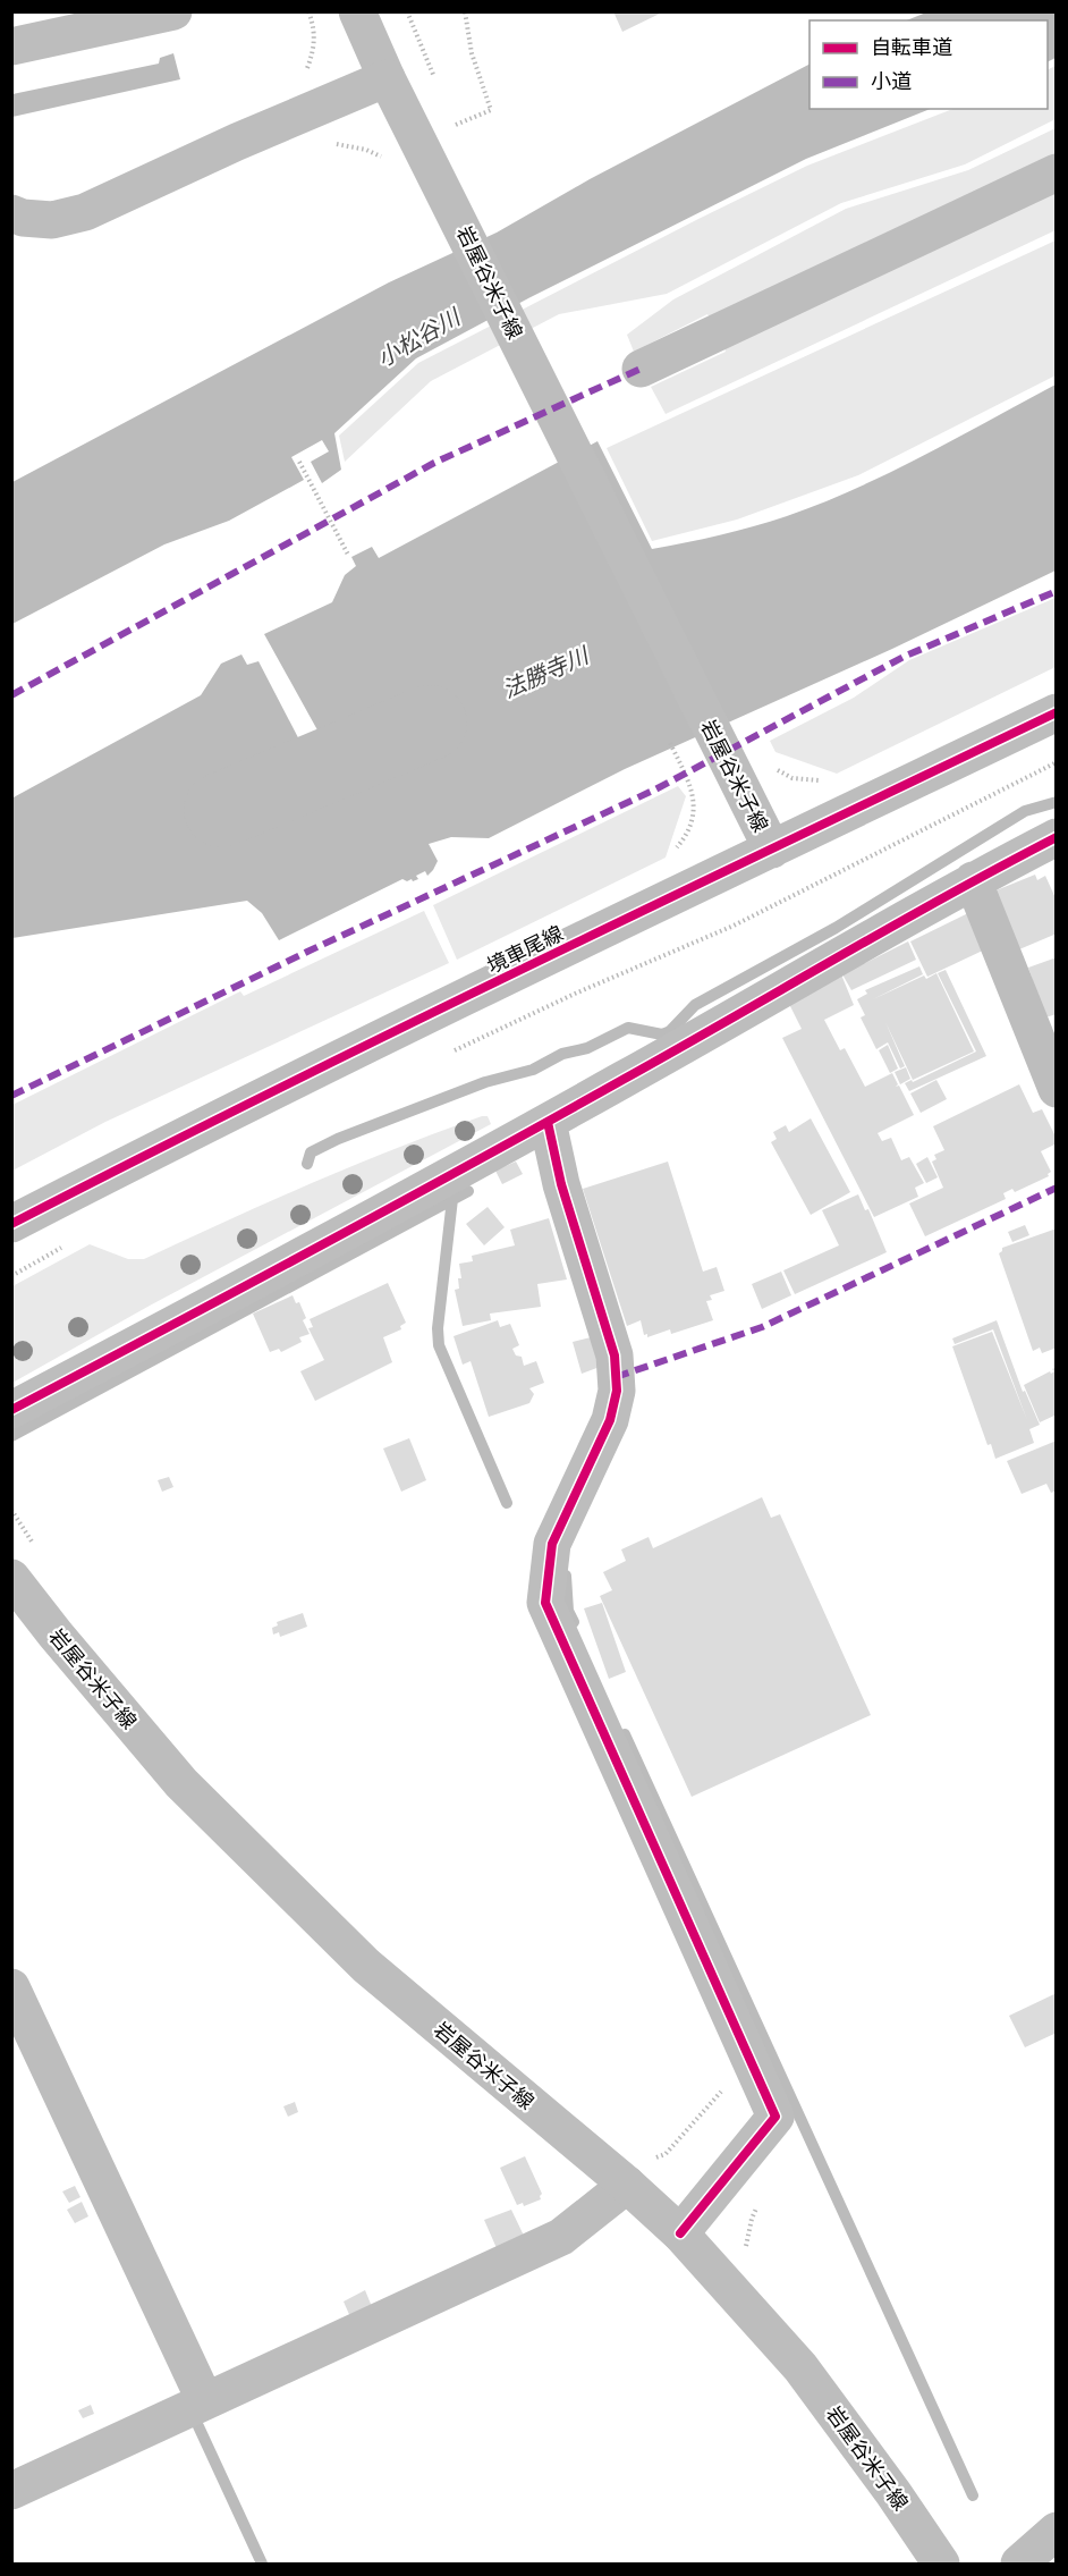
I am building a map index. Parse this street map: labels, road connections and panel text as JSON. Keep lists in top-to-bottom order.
{
  "streets": {
    "street": ["岩屋谷米子線", "境車尾線"]
  },
  "crossings": [
    ["岩屋谷米子線", "境車尾線"]
  ],
  "water": ["小松谷川", "法勝寺川"],
  "legend": ["自転車道", "小道"]
}
